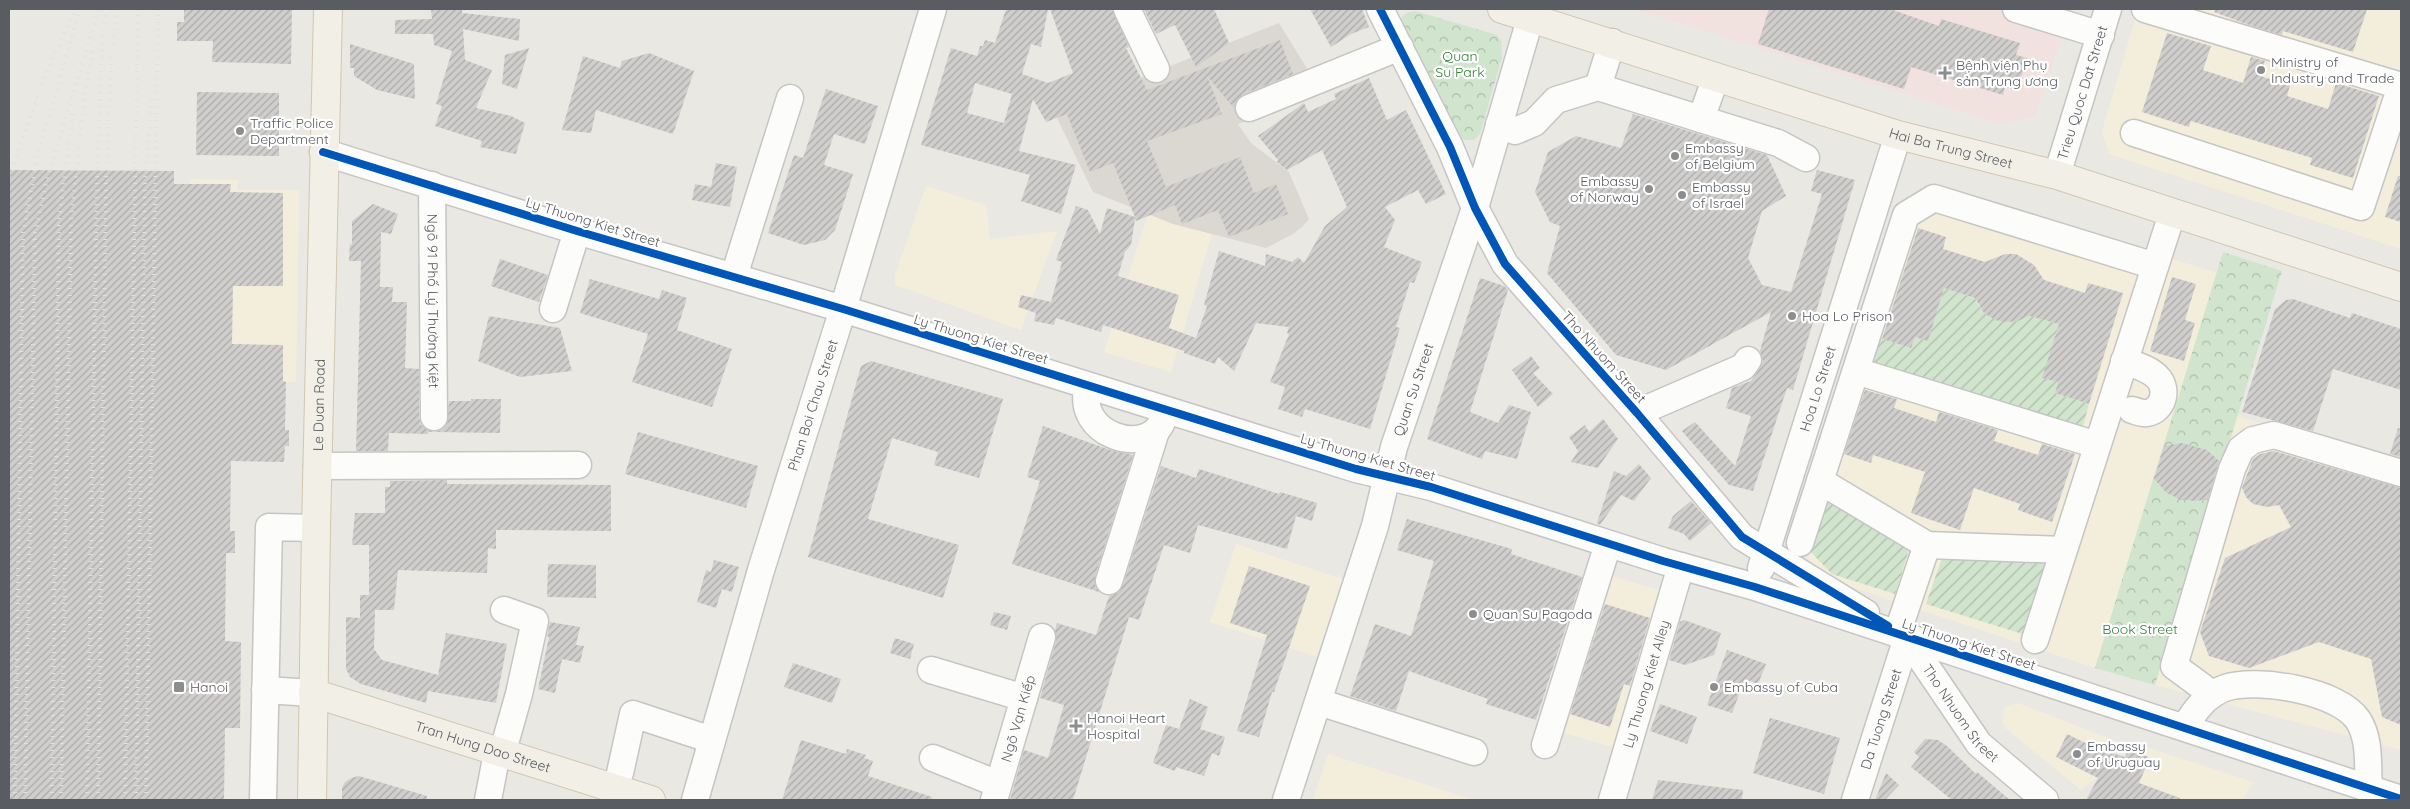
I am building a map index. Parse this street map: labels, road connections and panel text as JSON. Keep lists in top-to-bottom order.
{
  "streets": {
    "main road": ["Hai Ba Trung Street", "Le Duan Road", "Tran Hung Dao Street"],
    "street": [
      "Trieu Quoc Dat Street",
      "Ly Thuong Kiet Street",
      "Ngõ 91 Phố Lý Thường Kiệt",
      "Tho Nhuom Street",
      "Quan Su Street",
      "Hoa Lo Street",
      "Phan Boi Chau Street",
      "Ly Thuong Kiet Alley",
      "Ngõ Vạn Kiếp",
      "Da Tuong Street"
    ]
  },
  "crossings": [
    ["Trieu Quoc Dat Street", "Hai Ba Trung Street"],
    ["Hai Ba Trung Street", "Quan Su Street"],
    ["Hai Ba Trung Street", "Hoa Lo Street"],
    ["Ly Thuong Kiet Street", "Ngõ 91 Phố Lý Thường Kiệt"],
    ["Ly Thuong Kiet Street", "Tho Nhuom Street"],
    ["Ly Thuong Kiet Street", "Quan Su Street"],
    ["Ly Thuong Kiet Street", "Hoa Lo Street"],
    ["Ly Thuong Kiet Street", "Le Duan Road"],
    ["Ly Thuong Kiet Street", "Phan Boi Chau Street"],
    ["Ly Thuong Kiet Street", "Ly Thuong Kiet Alley"],
    ["Ly Thuong Kiet Street", "Da Tuong Street"],
    ["Tho Nhuom Street", "Quan Su Street"],
    ["Tho Nhuom Street", "Hoa Lo Street"],
    ["Tho Nhuom Street", "Da Tuong Street"],
    ["Le Duan Road", "Tran Hung Dao Street"]
  ],
  "parks": ["Quan Su Park", "Book Street"],
  "places": {
    "other": [
      "Ministry of Industry and Trade",
      "Traffic Police Department",
      "Embassy of Belgium",
      "Embassy of Norway",
      "Embassy of Israel",
      "Hoa Lo Prison",
      "Quan Su Pagoda",
      "Embassy of Cuba",
      "Embassy of Uruguay"
    ],
    "health": ["Bệnh viện Phụ sản Trung ương", "Hanoi Heart Hospital"],
    "transit": ["Hanoi"]
  }
}
